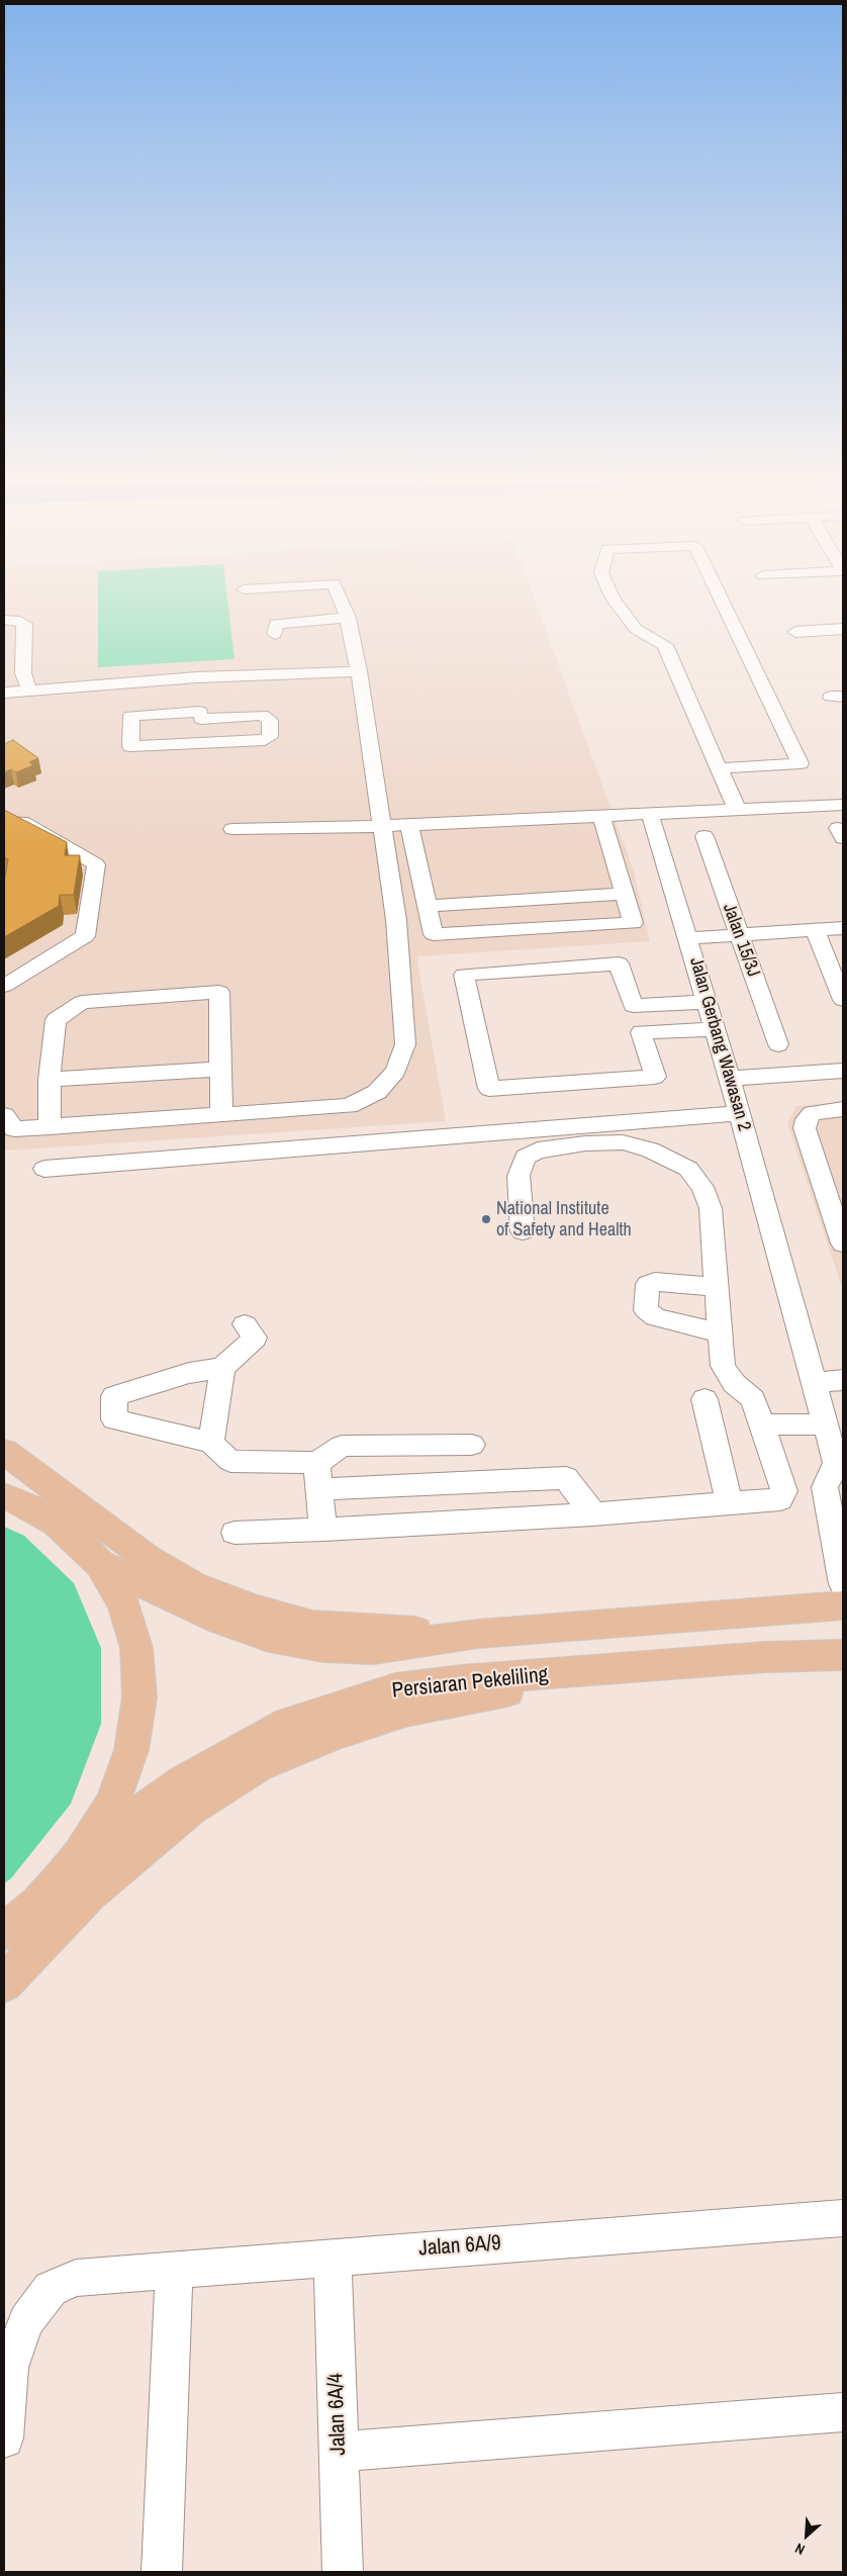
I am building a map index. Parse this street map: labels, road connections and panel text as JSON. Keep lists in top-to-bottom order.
{
  "streets": {
    "main road": ["Persiaran Pekeliling"],
    "street": [
      "Jalan 15/3J",
      "Jalan Gerbang Wawasan 2",
      "Jalan 6A/9",
      "Jalan 6A/4"
    ]
  },
  "crossings": [
    ["Jalan 6A/9", "Jalan 6A/4"]
  ],
  "places": ["National Institute of Safety and Health"],
  "north": "bottom left"
}
